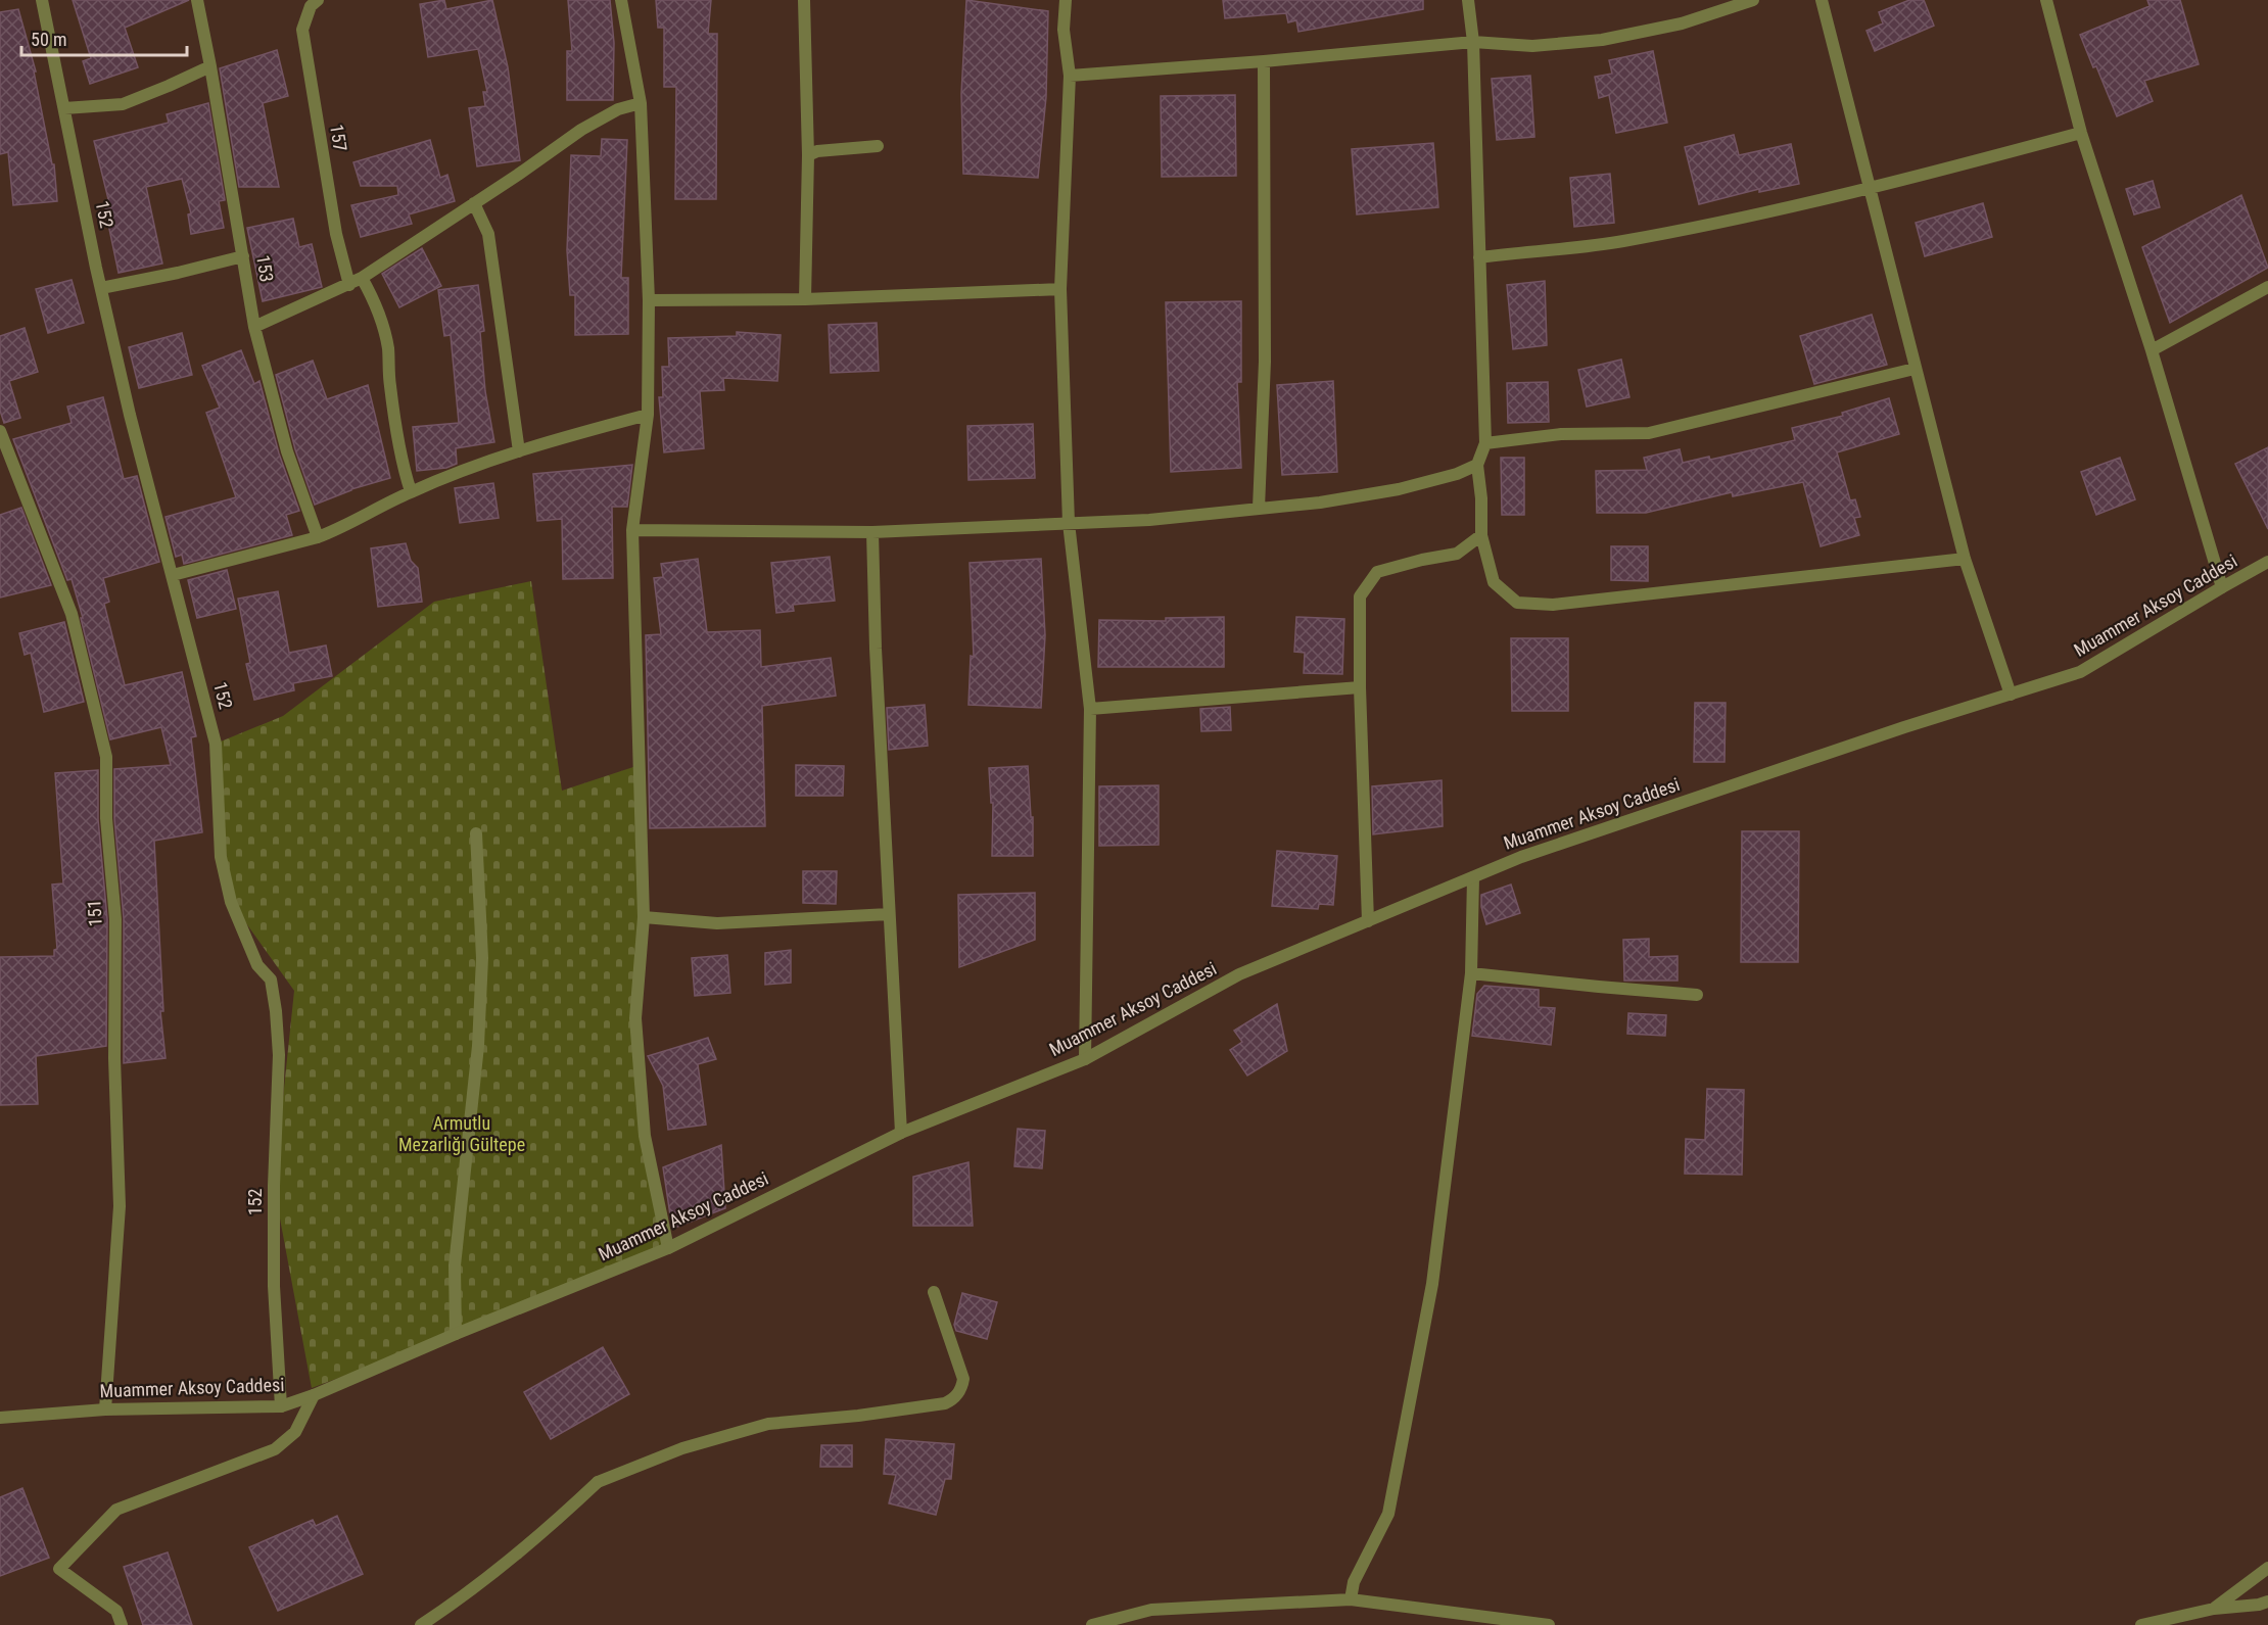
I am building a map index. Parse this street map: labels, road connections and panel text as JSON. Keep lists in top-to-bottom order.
{
  "streets": {
    "street": [
      "157",
      "152",
      "153",
      "Muammer Aksoy Caddesi",
      "151"
    ]
  },
  "crossings": [
    ["152", "Muammer Aksoy Caddesi"],
    ["Muammer Aksoy Caddesi", "151"]
  ],
  "parks": ["Armutlu Mezarlığı Gültepe"],
  "scale_bar": "50 m"
}
